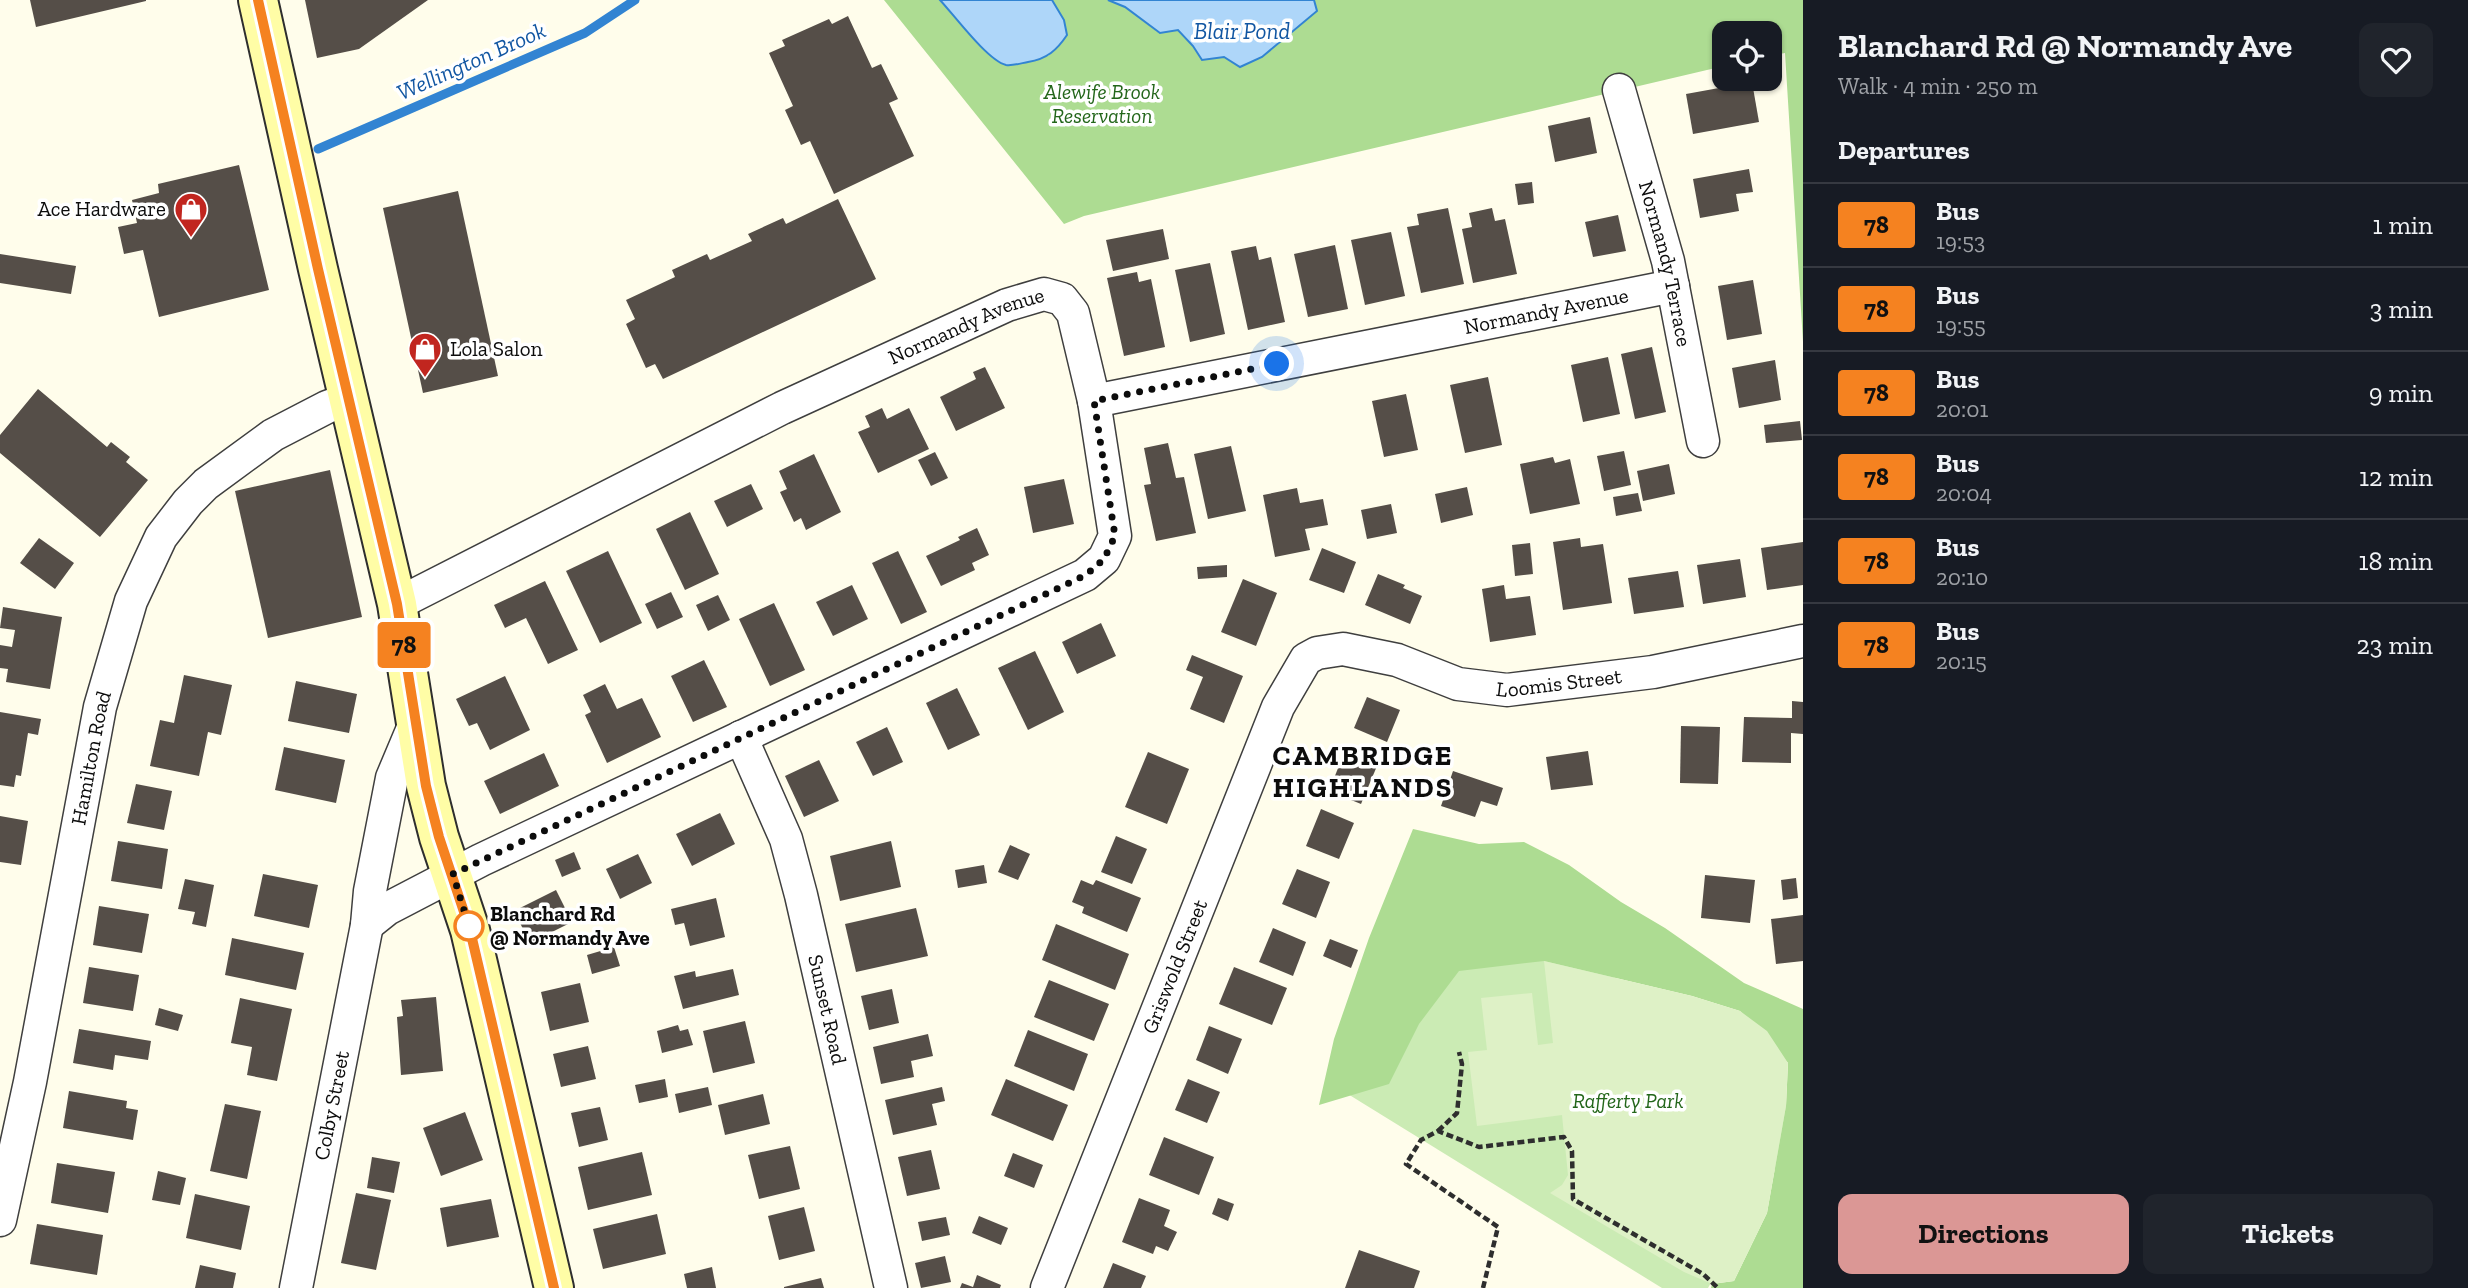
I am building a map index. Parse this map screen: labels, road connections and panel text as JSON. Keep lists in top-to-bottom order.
{
  "streets": {
    "street": [
      "Normandy Terrace",
      "Normandy Avenue",
      "Loomis Street",
      "Hamilton Road",
      "Griswold Street",
      "Sunset Road",
      "Colby Street"
    ]
  },
  "crossings": [
    ["Normandy Terrace", "Normandy Avenue"],
    ["Loomis Street", "Griswold Street"]
  ],
  "districts": ["CAMBRIDGE HIGHLANDS"],
  "water": ["Blair Pond", "Wellington Brook"],
  "parks": ["Alewife Brook Reservation", "Rafferty Park"],
  "places": {
    "shop": ["Ace Hardware", "Lola Salon"],
    "other": ["Blanchard Rd @ Normandy Ave"]
  },
  "lines": ["bus line 78"],
  "page": {
    "on_map": "78",
    "heading": [
      ["Blanchard Rd @ Normandy Ave", "Walk · 4 min · 250 m"],
      "Departures"
    ],
    "list": [
      {
        "mark": "78",
        "name": "Bus",
        "note": "19:53",
        "value": "1 min"
      },
      {
        "mark": "78",
        "name": "Bus",
        "note": "19:55",
        "value": "3 min"
      },
      {
        "mark": "78",
        "name": "Bus",
        "note": "20:01",
        "value": "9 min"
      },
      {
        "mark": "78",
        "name": "Bus",
        "note": "20:04",
        "value": "12 min"
      },
      {
        "mark": "78",
        "name": "Bus",
        "note": "20:10",
        "value": "18 min"
      },
      {
        "mark": "78",
        "name": "Bus",
        "note": "20:15",
        "value": "23 min"
      }
    ],
    "buttons": ["Directions", "Tickets"]
  }
}
